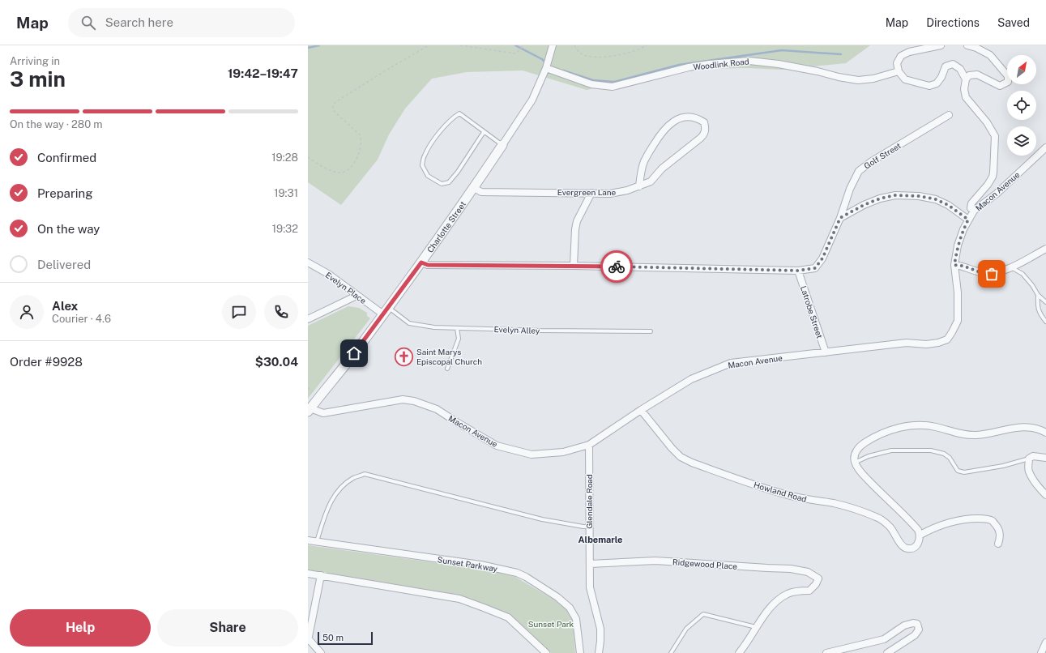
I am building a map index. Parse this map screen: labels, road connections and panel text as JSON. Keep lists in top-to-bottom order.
{
  "streets": {
    "street": [
      "Woodlink Road",
      "Golf Street",
      "Macon Avenue",
      "Evergreen Lane",
      "Charlotte Street",
      "Evelyn Place",
      "Latrobe Street",
      "Howland Road",
      "Glendale Road",
      "Sunset Parkway",
      "Ridgewood Place"
    ],
    "lane": ["Evelyn Alley"]
  },
  "crossings": [
    ["Woodlink Road", "Charlotte Street"],
    ["Golf Street", "Latrobe Street"],
    ["Macon Avenue", "Charlotte Street"],
    ["Macon Avenue", "Latrobe Street"],
    ["Macon Avenue", "Howland Road"],
    ["Macon Avenue", "Glendale Road"],
    ["Evergreen Lane", "Charlotte Street"],
    ["Charlotte Street", "Evelyn Place"],
    ["Charlotte Street", "Evelyn Alley"],
    ["Evelyn Place", "Evelyn Alley"],
    ["Glendale Road", "Ridgewood Place"]
  ],
  "districts": ["Albemarle"],
  "parks": ["Sunset Park"],
  "places": {
    "church": ["Saint Marys Episcopal Church"]
  },
  "scale_bar": "50 m",
  "north": "top right",
  "page": {
    "header": "Map",
    "search": "Search here",
    "nav": ["Map", "Directions", "Saved"],
    "heading": ["3 min", "Arriving in", "19:42–19:47"],
    "panel": [
      "Alex",
      "Courier · 4.6",
      "Order #9928",
      "$30.04"
    ],
    "bar": "On the way · 280 m",
    "list": [
      ["Confirmed", "19:28"],
      ["Preparing", "19:31"],
      ["On the way", "19:32"],
      "Delivered"
    ],
    "buttons": ["Help", "Share"],
    "scale": "50 m"
  }
}
